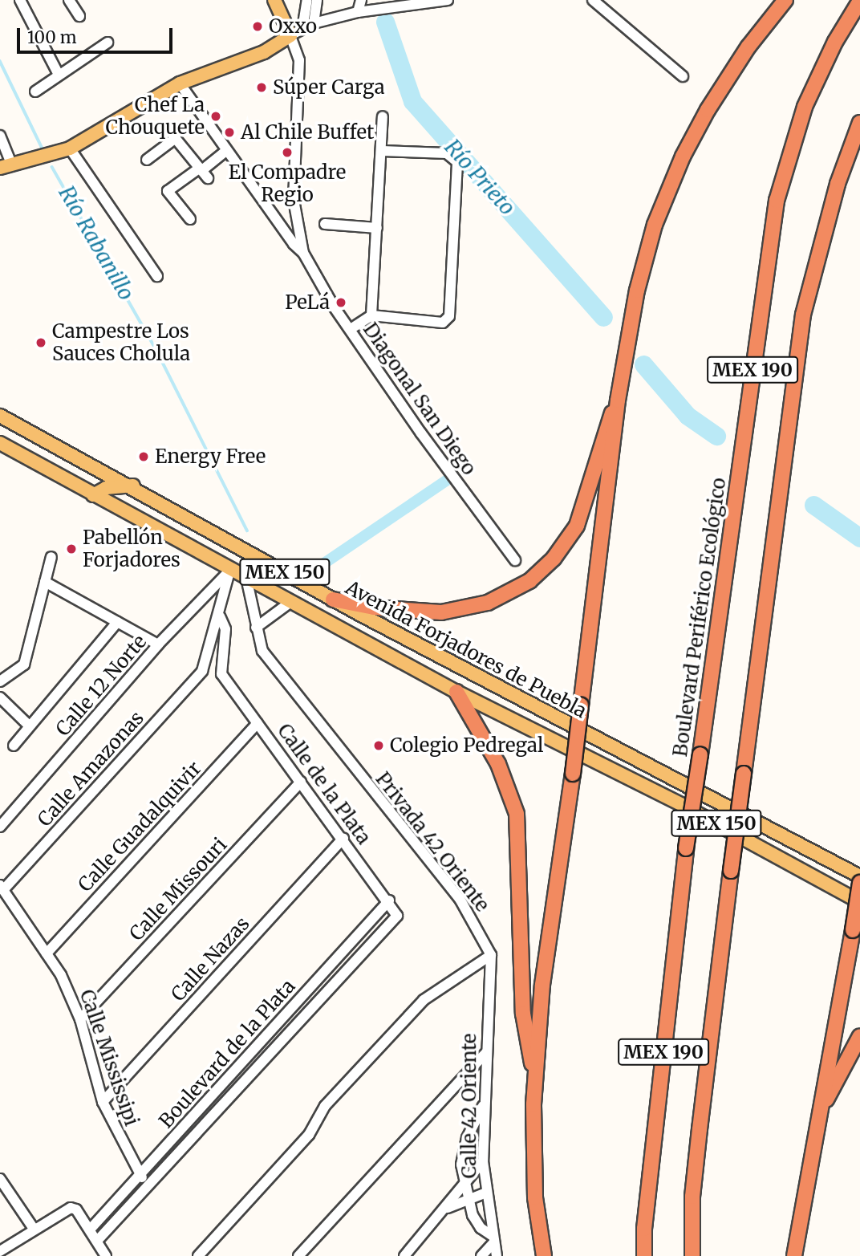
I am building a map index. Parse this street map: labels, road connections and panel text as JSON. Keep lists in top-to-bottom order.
{
  "streets": {
    "highway": ["MEX 190", "Boulevard Periférico Ecológico"],
    "main road": ["MEX 150", "Avenida Forjadores de Puebla"],
    "street": [
      "Diagonal San Diego",
      "Calle 12 Norte",
      "Calle Amazonas",
      "Calle de la Plata",
      "Calle Guadalquivir",
      "Privada 42 Oriente",
      "Calle Missouri",
      "Calle Nazas",
      "Boulevard de la Plata",
      "Calle Mississipi",
      "Calle 42 Oriente"
    ]
  },
  "crossings": [
    ["Avenida Forjadores de Puebla", "Calle 12 Norte"],
    ["Avenida Forjadores de Puebla", "Privada 42 Oriente"],
    ["Calle Amazonas", "Calle Mississipi"],
    ["Calle de la Plata", "Calle Guadalquivir"],
    ["Calle de la Plata", "Calle Missouri"],
    ["Calle de la Plata", "Calle Nazas"],
    ["Calle de la Plata", "Boulevard de la Plata"],
    ["Calle Guadalquivir", "Calle Mississipi"],
    ["Privada 42 Oriente", "Calle 42 Oriente"],
    ["Calle Missouri", "Calle Mississipi"],
    ["Calle Nazas", "Calle Mississipi"],
    ["Boulevard de la Plata", "Calle Mississipi"]
  ],
  "water": ["Río Prieto", "Río Rabanillo"],
  "places": [
    "Oxxo",
    "Súper Carga",
    "Chef La Chouquete",
    "Al Chile Buffet",
    "El Compadre Regio",
    "PeLá",
    "Campestre Los Sauces Cholula",
    "Energy Free",
    "Pabellón Forjadores",
    "Colegio Pedregal"
  ],
  "scale_bar": "100 m"
}
